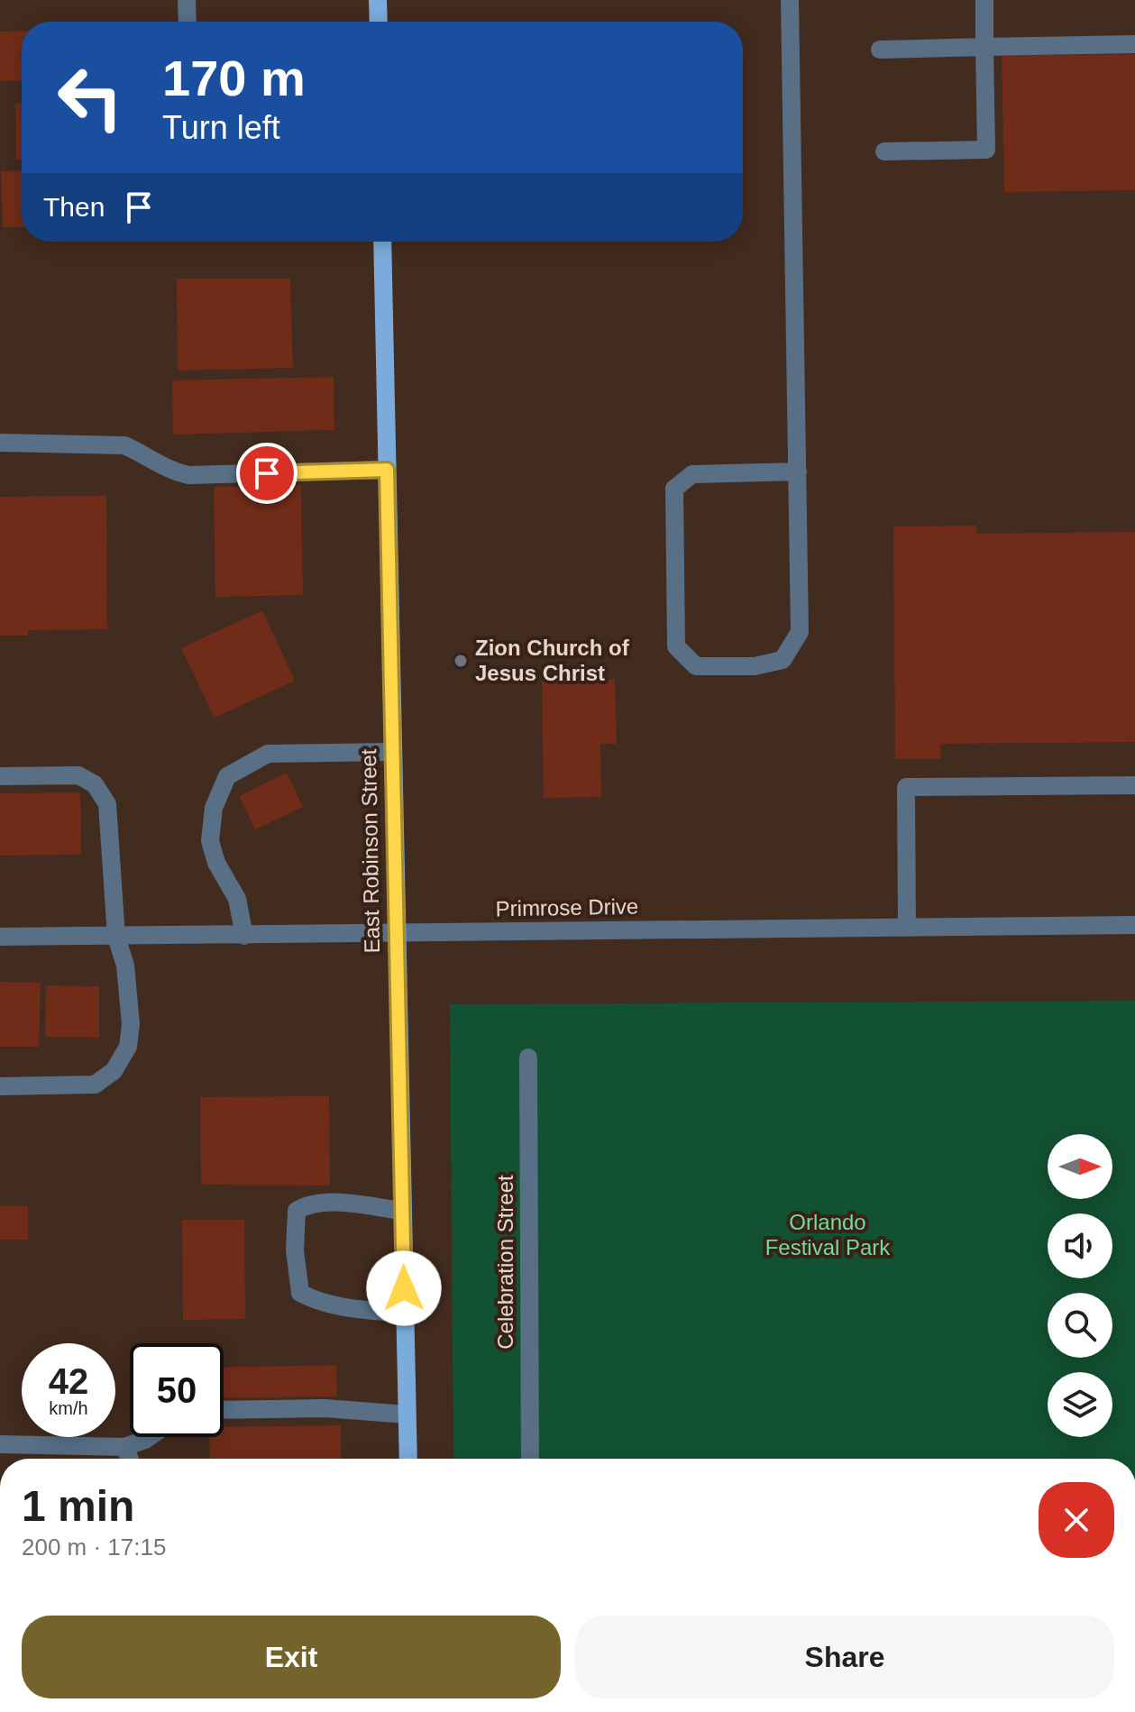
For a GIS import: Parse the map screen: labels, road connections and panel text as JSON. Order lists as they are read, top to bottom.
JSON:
{
  "streets": {
    "main road": ["East Robinson Street"],
    "street": ["Primrose Drive", "Celebration Street"]
  },
  "crossings": [
    ["East Robinson Street", "Primrose Drive"]
  ],
  "parks": ["Orlando Festival Park"],
  "places": ["Zion Church of Jesus Christ"],
  "north": "right",
  "page": {
    "turn": ["170 m", "Turn left"],
    "then": "Then",
    "speed": "42 km/h",
    "limit": "50",
    "heading": ["1 min", "200 m · 17:15"],
    "buttons": ["Exit", "Share"]
  }
}
